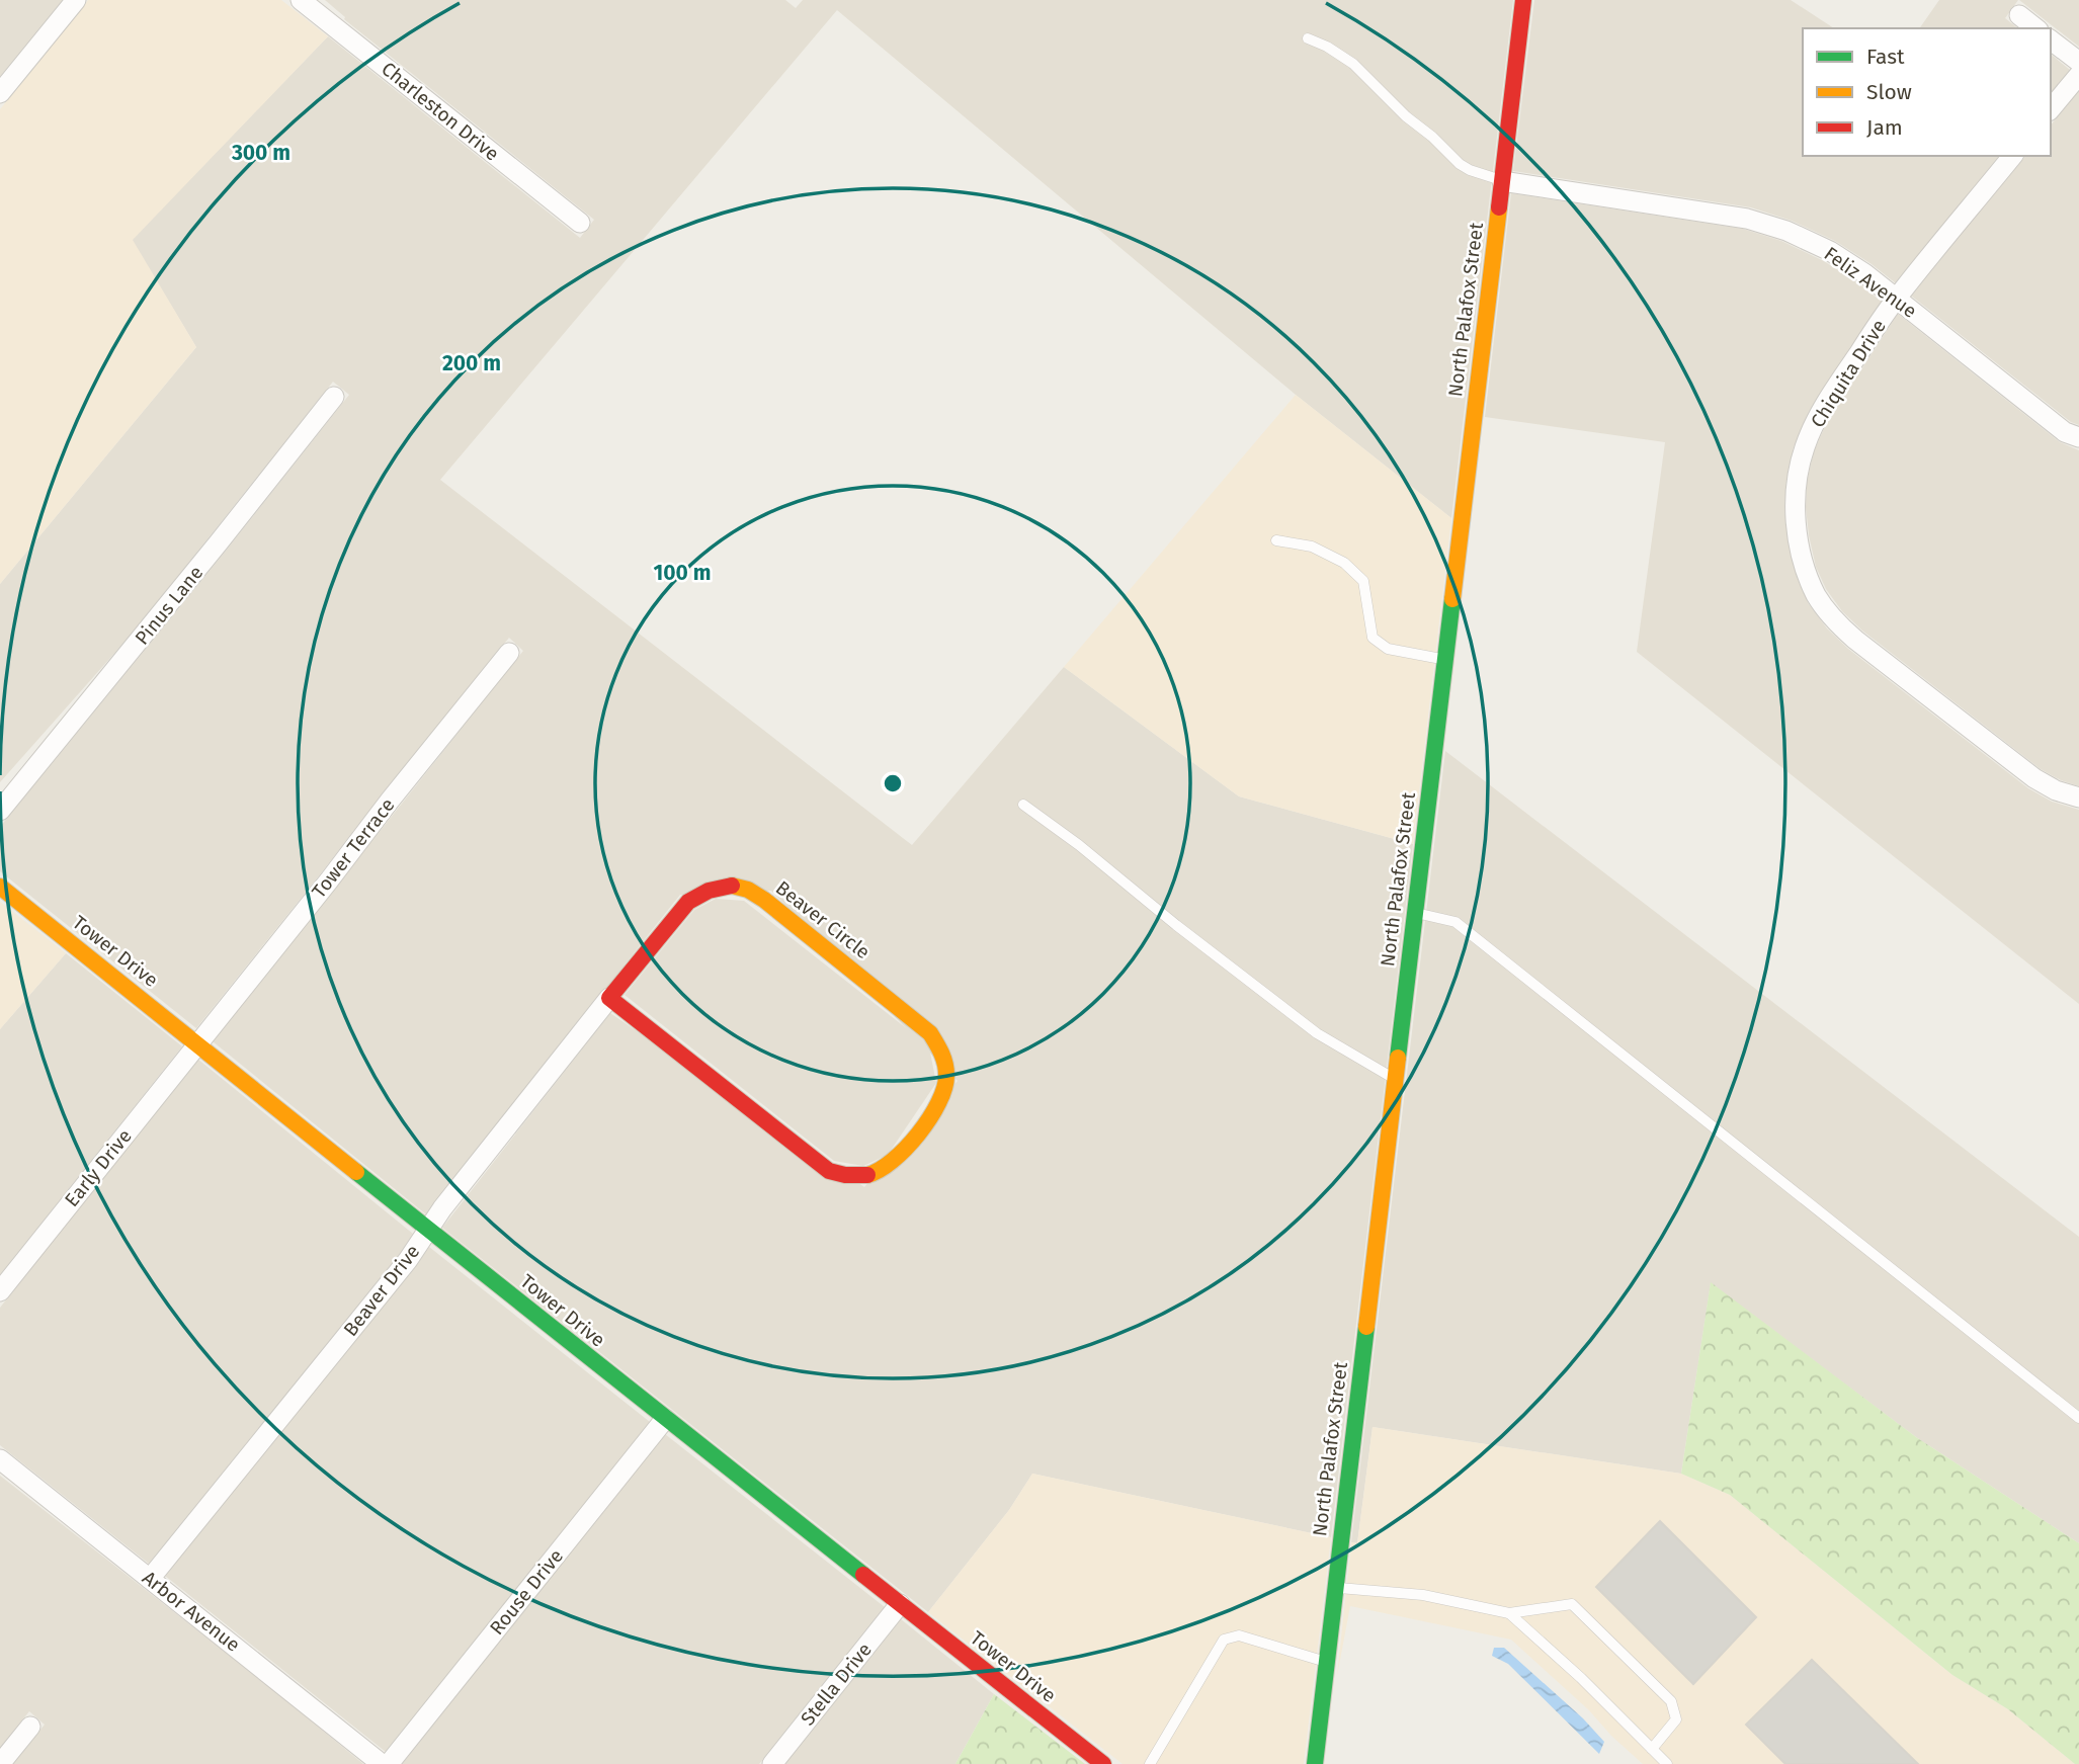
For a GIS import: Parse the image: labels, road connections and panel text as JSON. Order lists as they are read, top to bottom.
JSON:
{
  "streets": {
    "street": [
      "Charleston Drive",
      "Feliz Avenue",
      "North Palafox Street",
      "Chiquita Drive",
      "Pinus Lane",
      "Tower Terrace",
      "Beaver Circle",
      "Tower Drive",
      "Early Drive",
      "Beaver Drive",
      "Rouse Drive",
      "Arbor Avenue",
      "Stella Drive"
    ]
  },
  "crossings": [
    ["Feliz Avenue", "North Palafox Street"],
    ["Feliz Avenue", "Chiquita Drive"],
    ["Tower Terrace", "Tower Drive"],
    ["Tower Terrace", "Early Drive"],
    ["Beaver Circle", "Beaver Drive"],
    ["Tower Drive", "Early Drive"],
    ["Tower Drive", "Beaver Drive"],
    ["Tower Drive", "Rouse Drive"],
    ["Tower Drive", "Stella Drive"],
    ["Beaver Drive", "Arbor Avenue"]
  ],
  "legend": ["Fast", "Slow", "Jam"],
  "rings": ["300 m", "200 m", "100 m"]
}
